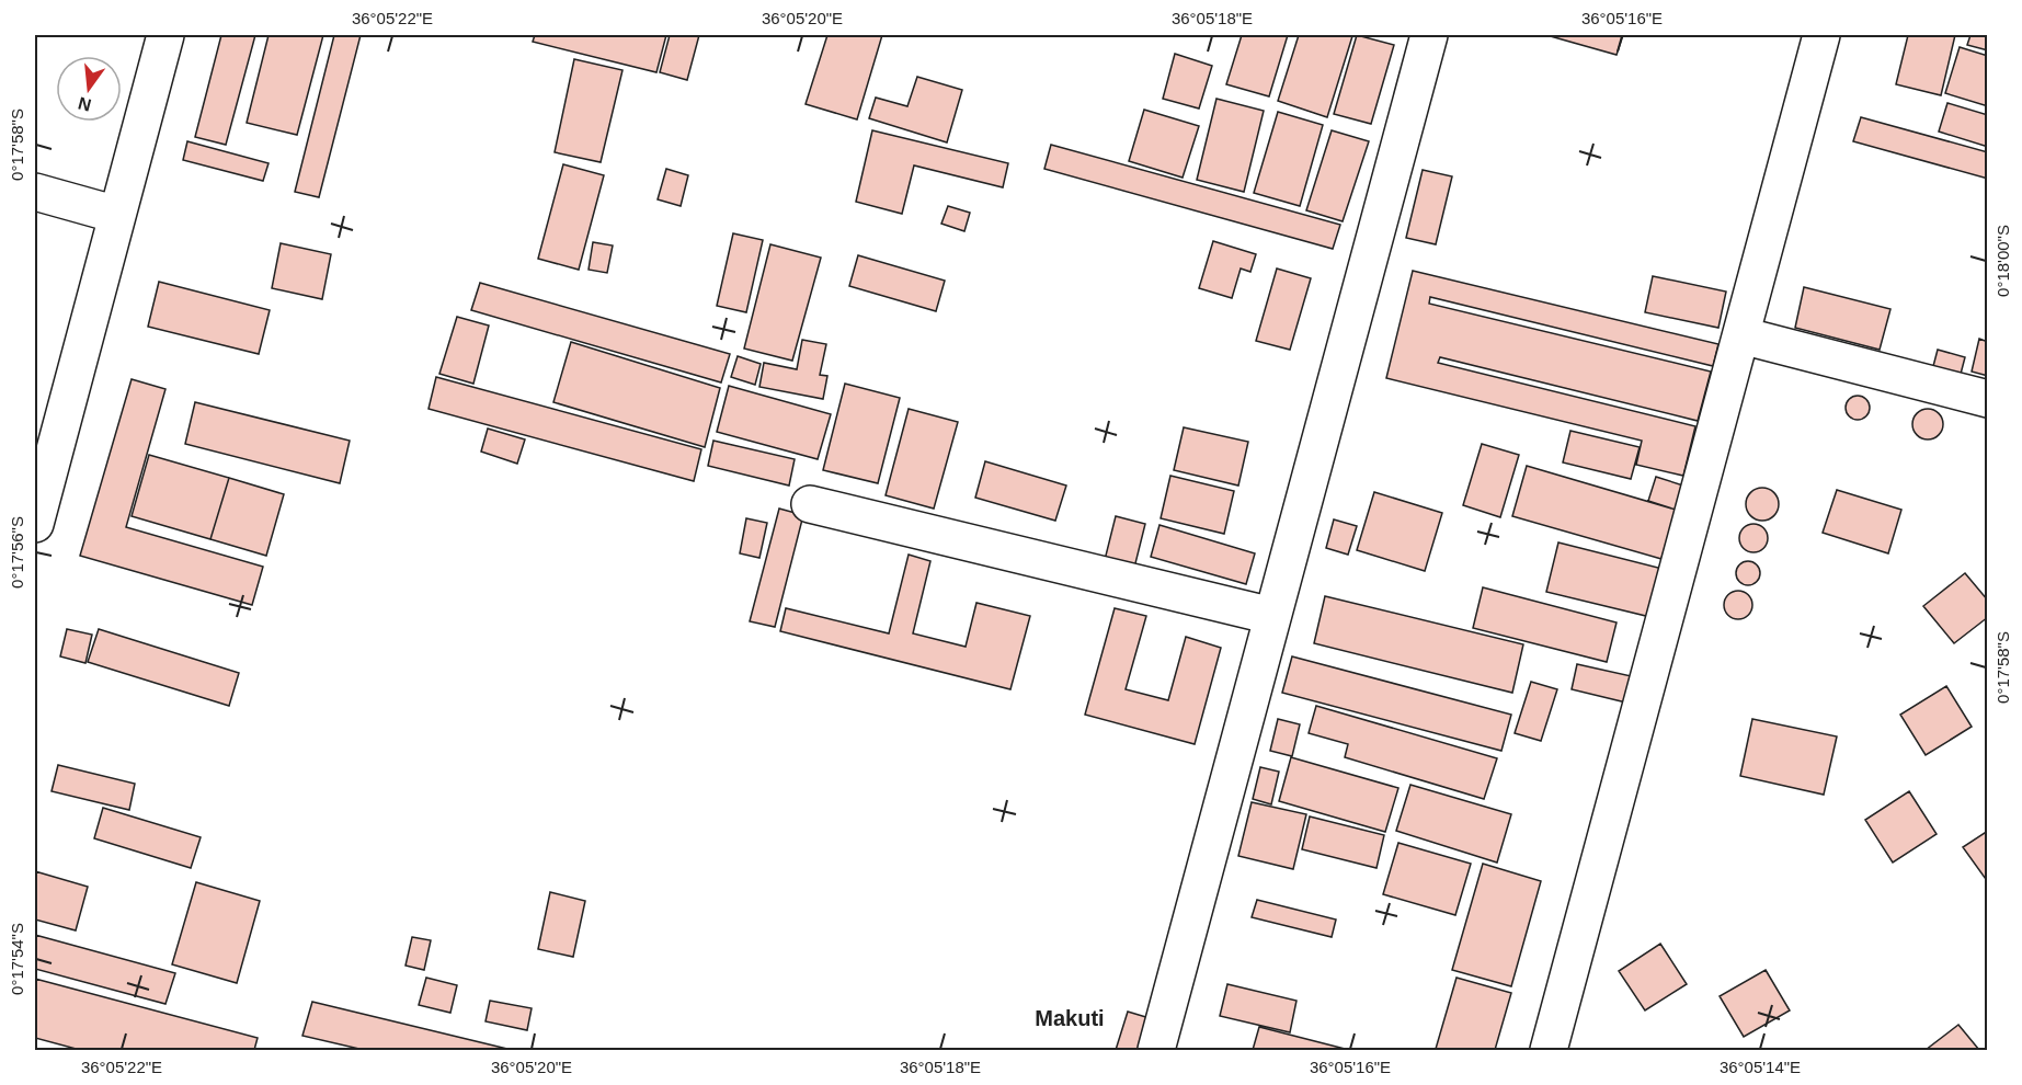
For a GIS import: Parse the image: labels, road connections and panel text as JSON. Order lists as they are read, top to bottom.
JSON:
{
  "districts": ["Makuti"],
  "north": "bottom",
  "coordinates": [
    "36°05'22\"E",
    "36°05'20\"E",
    "36°05'18\"E",
    "36°05'16\"E",
    "0°17'58\"S",
    "0°18'00\"S",
    "0°17'56\"S",
    "0°17'54\"S",
    "36°05'14\"E"
  ]
}
